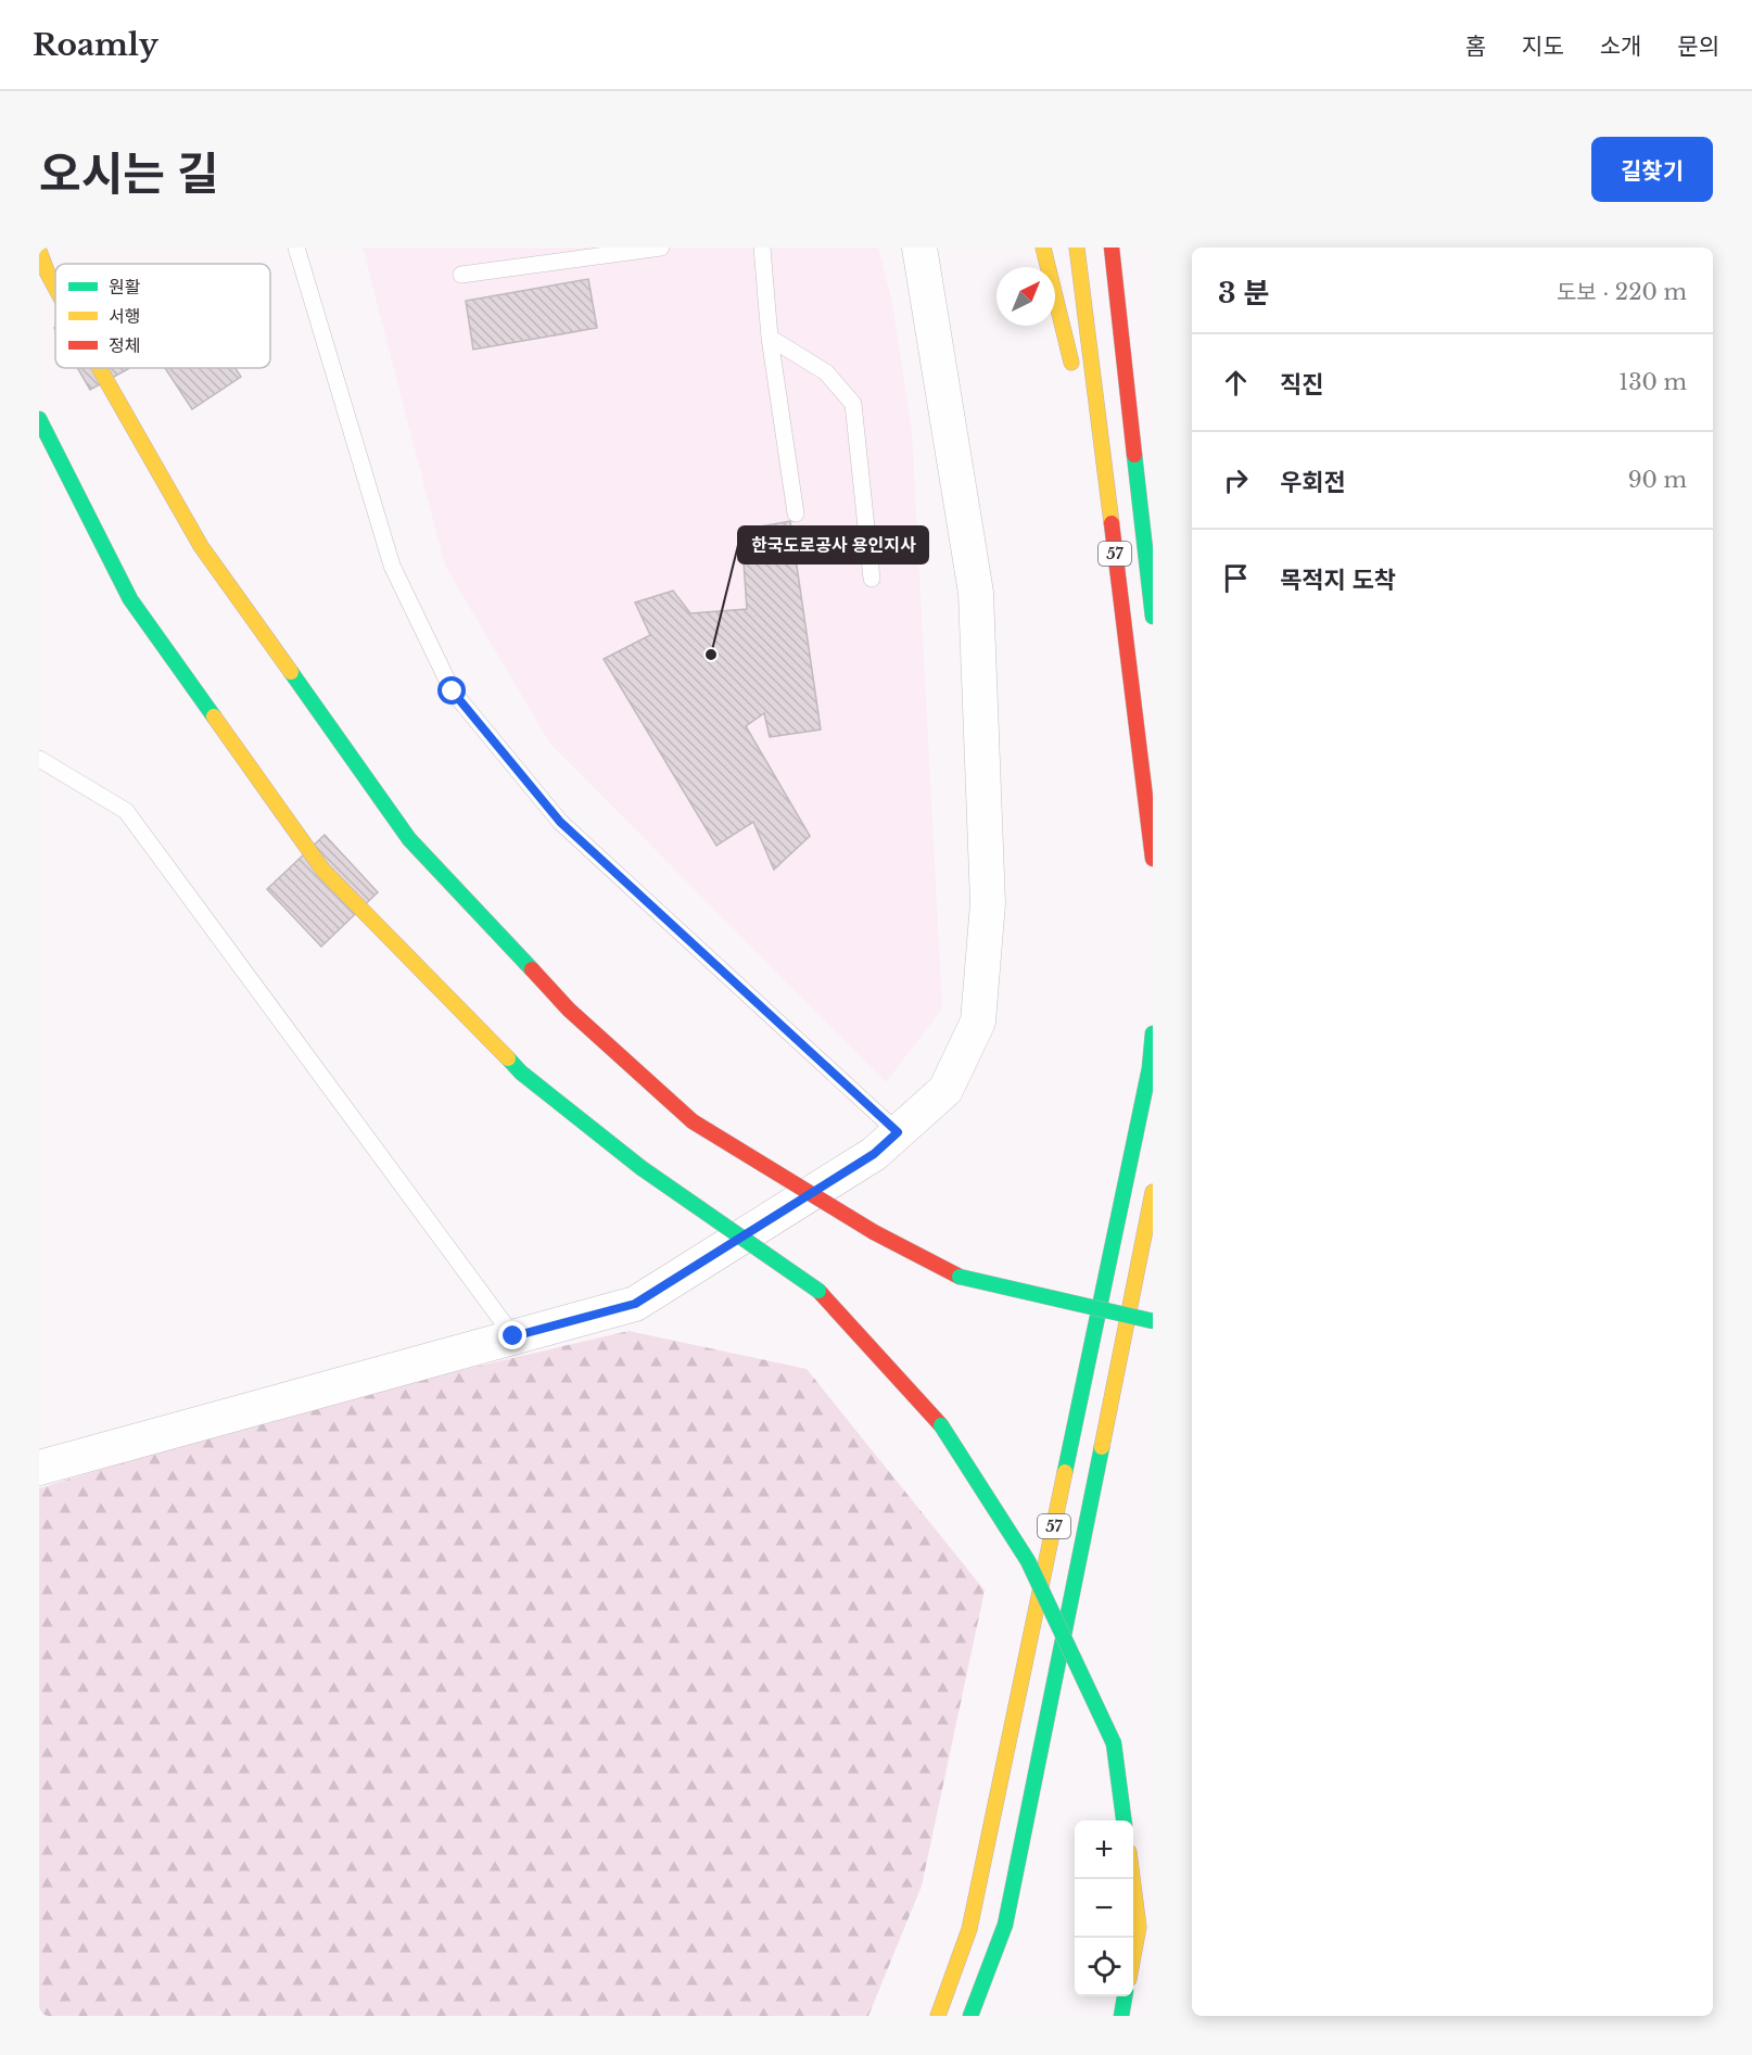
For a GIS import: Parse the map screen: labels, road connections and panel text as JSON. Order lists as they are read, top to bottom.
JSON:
{
  "streets": {
    "highway": ["57"]
  },
  "places": ["한국도로공사 용인지사"],
  "legend": ["원활", "서행", "정체"],
  "north": "top right",
  "page": {
    "header": "Roamly",
    "nav": [
      "홈",
      "지도",
      "소개",
      "문의"
    ],
    "title": "오시는 길",
    "buttons": "길찾기",
    "heading": ["3 분", "도보 · 220 m"],
    "list": [
      ["직진", "130 m"],
      ["우회전", "90 m"],
      "목적지 도착"
    ],
    "map_buttons": ["+", "−"]
  }
}
